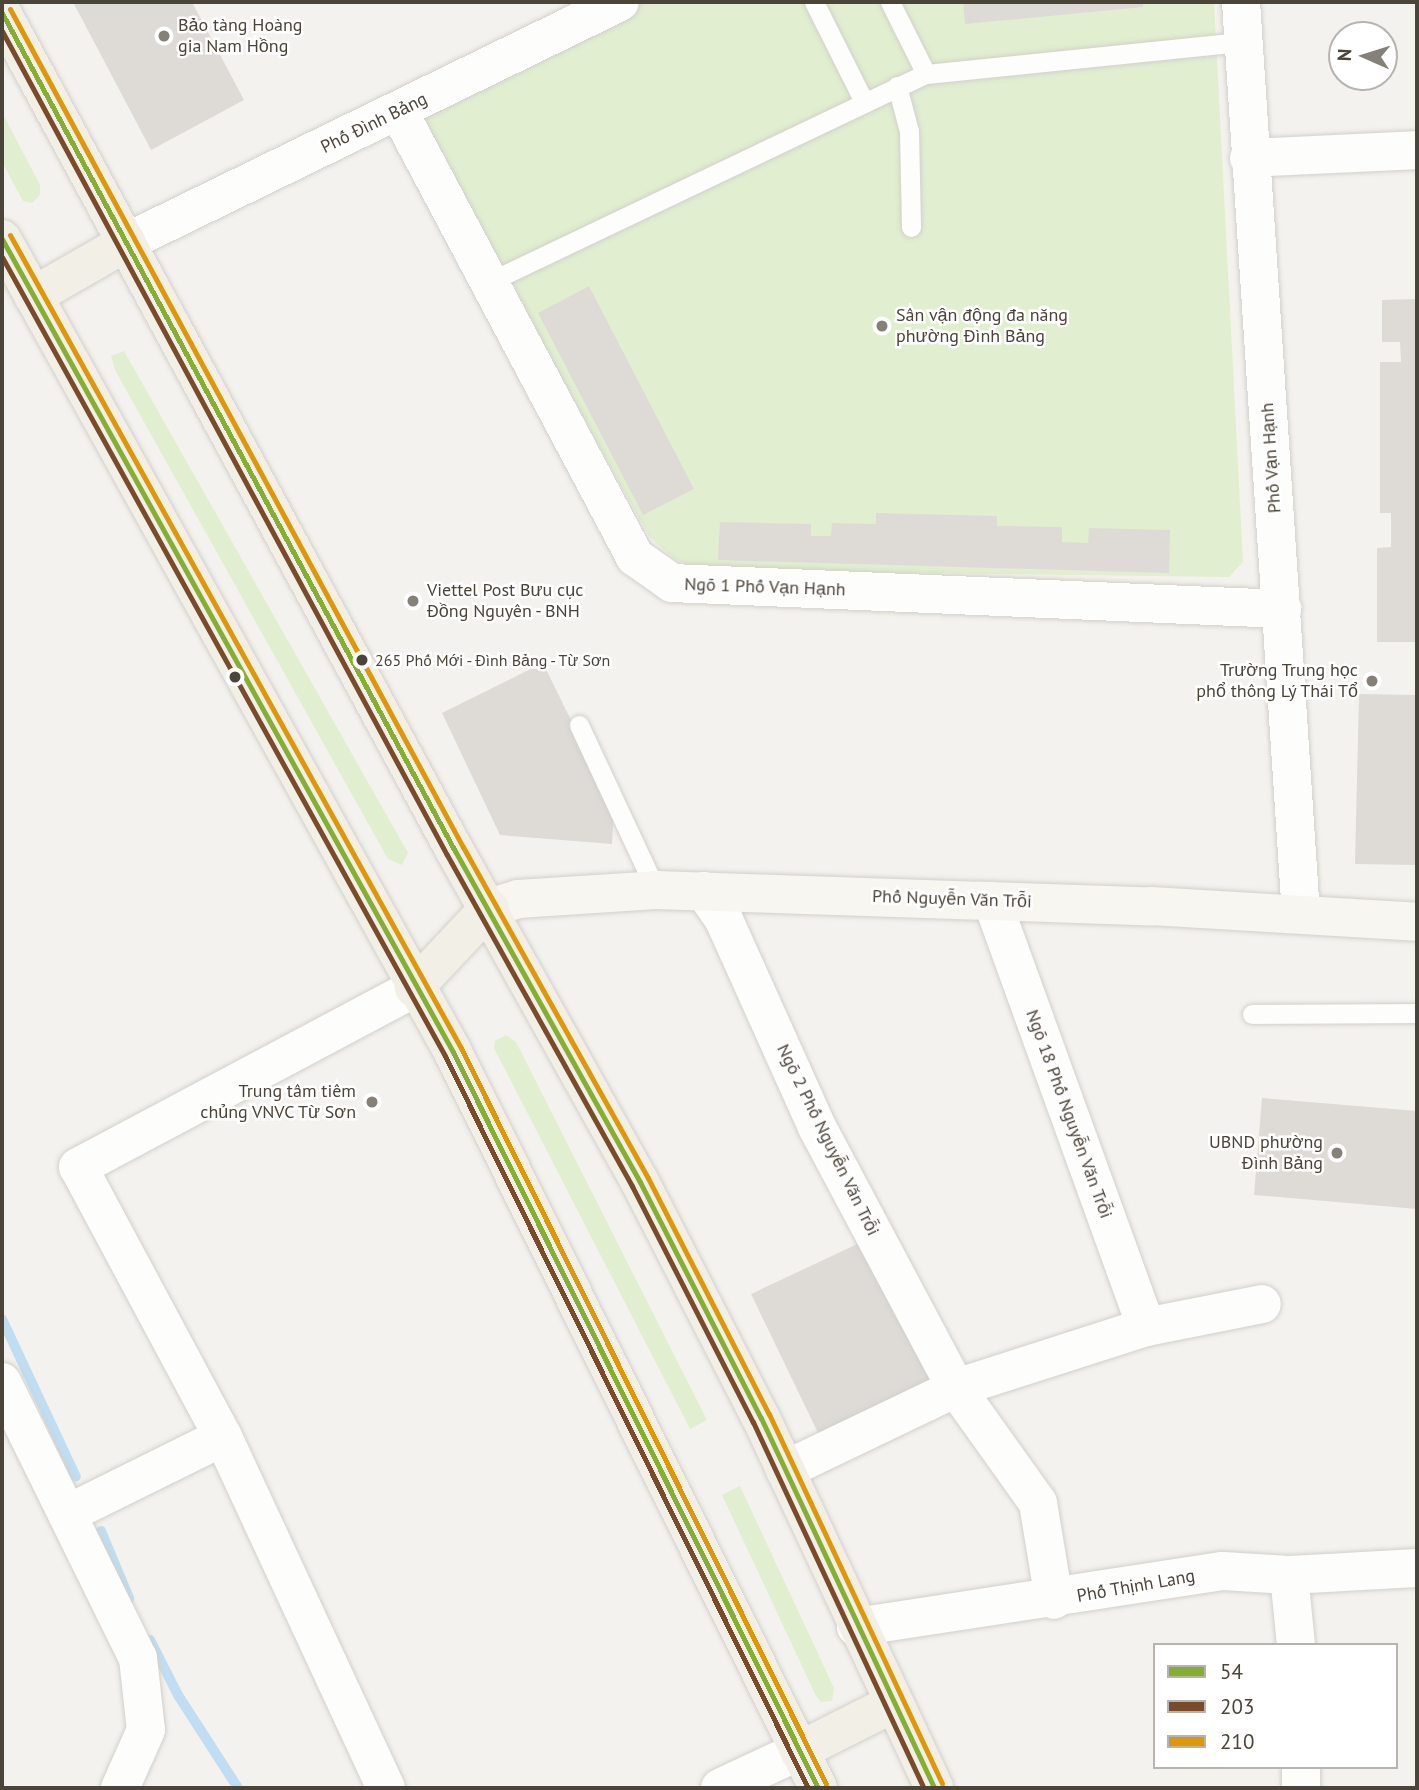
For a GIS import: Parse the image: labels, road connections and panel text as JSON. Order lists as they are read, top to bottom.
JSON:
{
  "streets": {
    "main road": ["Phố Nguyễn Văn Trỗi"],
    "street": [
      "Phố Đình Bảng",
      "Phố Vạn Hạnh",
      "Ngõ 1 Phố Vạn Hạnh",
      "Ngõ 18 Phố Nguyễn Văn Trỗi",
      "Ngõ 2 Phố Nguyễn Văn Trỗi",
      "Phố Thịnh Lang"
    ]
  },
  "crossings": [
    ["Phố Đình Bảng", "Ngõ 1 Phố Vạn Hạnh"],
    ["Phố Vạn Hạnh", "Ngõ 1 Phố Vạn Hạnh"],
    ["Phố Vạn Hạnh", "Phố Nguyễn Văn Trỗi"],
    ["Phố Nguyễn Văn Trỗi", "Ngõ 18 Phố Nguyễn Văn Trỗi"],
    ["Phố Nguyễn Văn Trỗi", "Ngõ 2 Phố Nguyễn Văn Trỗi"],
    ["Ngõ 2 Phố Nguyễn Văn Trỗi", "Phố Thịnh Lang"]
  ],
  "places": [
    "Bảo tàng Hoàng gia Nam Hồng",
    "Sân vận động đa năng phường Đình Bảng",
    "Viettel Post Bưu cục Đồng Nguyên - BNH",
    "265 Phố Mới - Đình Bảng - Từ Sơn",
    "Trường Trung học phổ thông Lý Thái Tổ",
    "Trung tâm tiêm chủng VNVC Từ Sơn",
    "UBND phường Đình Bảng"
  ],
  "lines": ["transit line 210", "transit line 54", "transit line 203"],
  "legend": ["54", "203", "210"],
  "north": "left"
}
